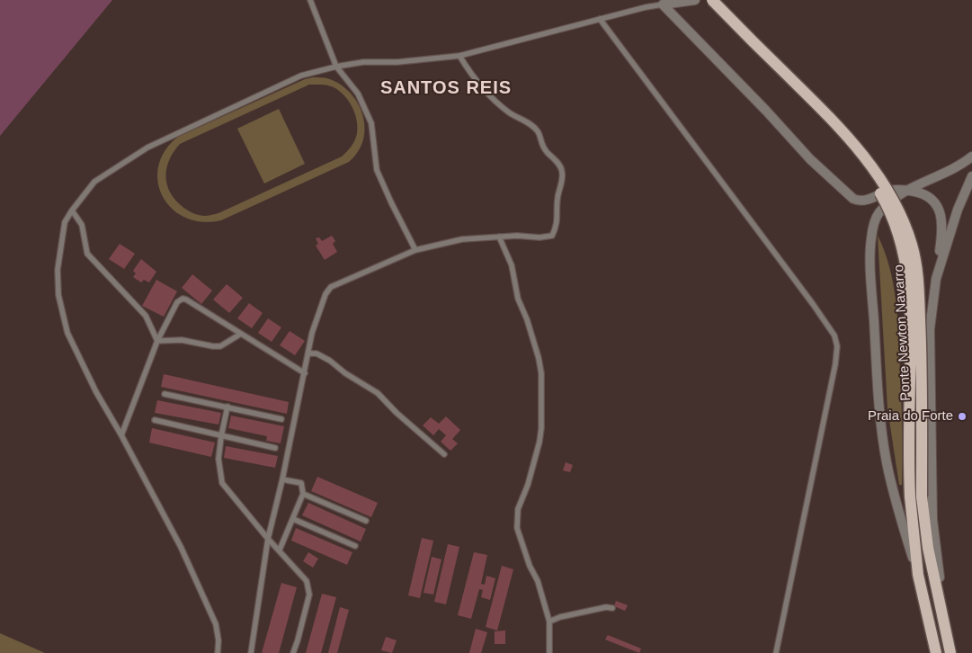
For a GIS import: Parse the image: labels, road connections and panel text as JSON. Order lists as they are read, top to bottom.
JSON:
{
  "streets": {
    "main road": ["Ponte Newton Navarro"]
  },
  "districts": ["SANTOS REIS"],
  "places": ["Praia do Forte"]
}
